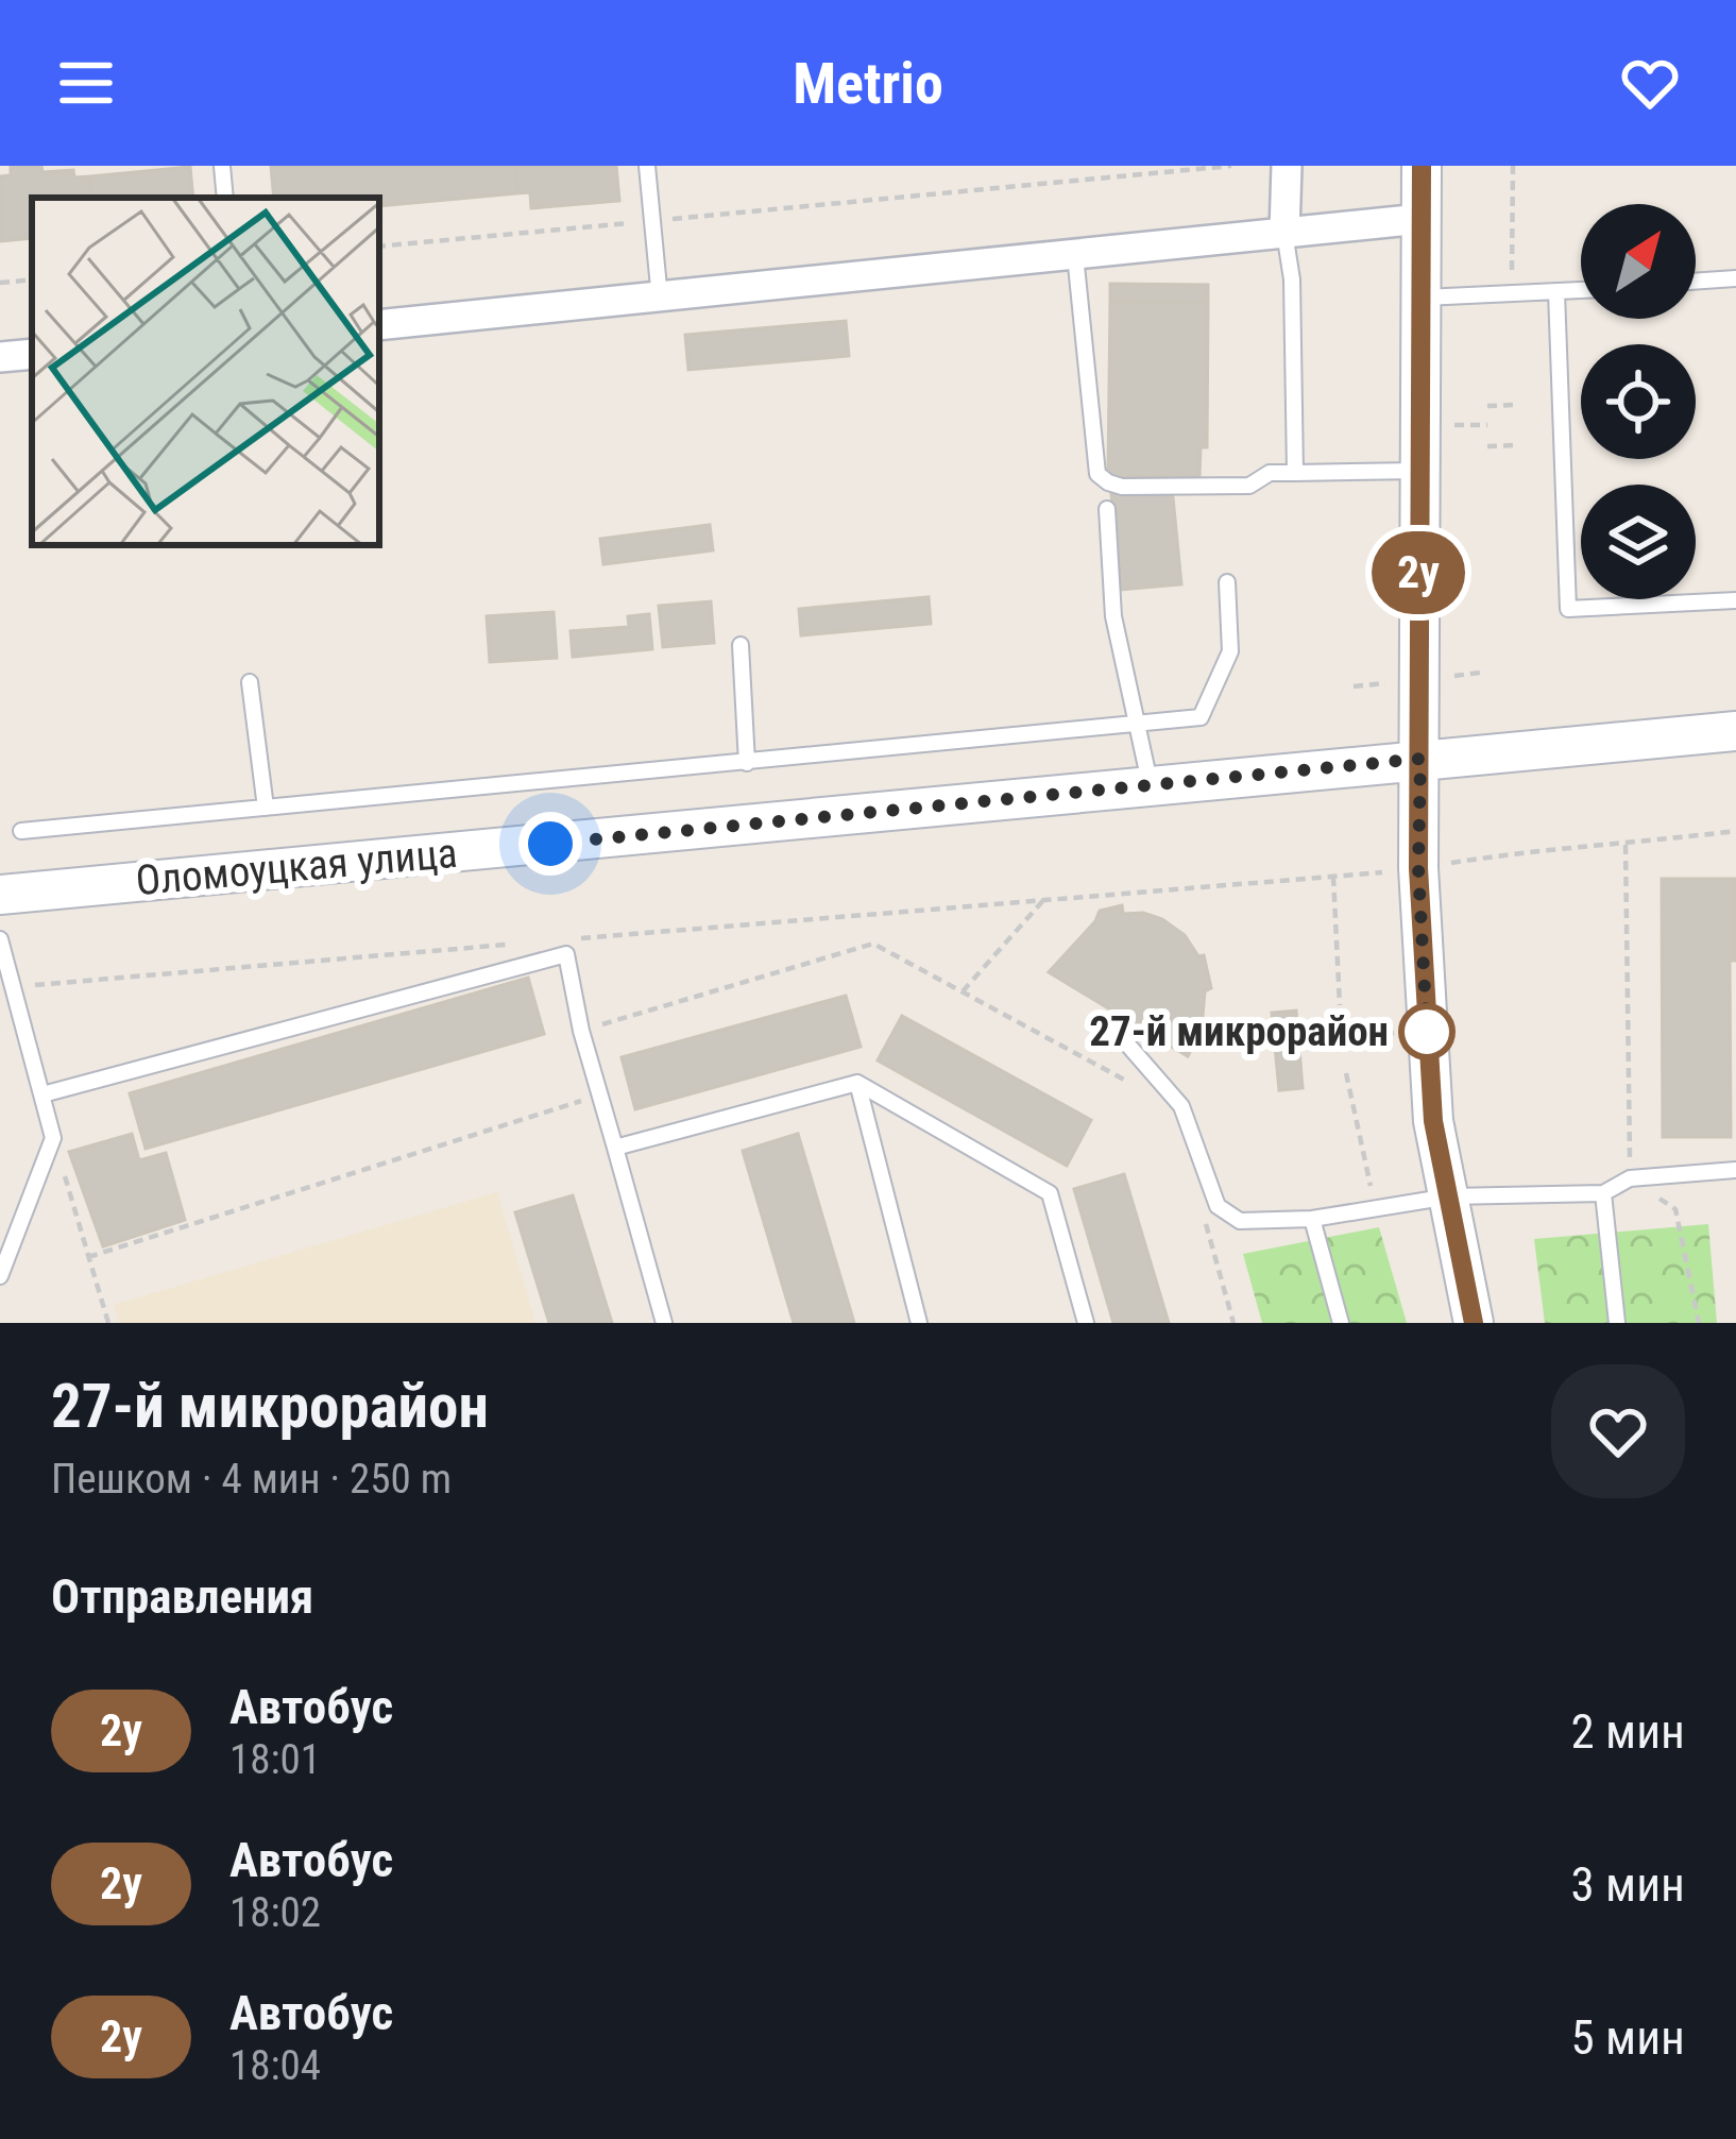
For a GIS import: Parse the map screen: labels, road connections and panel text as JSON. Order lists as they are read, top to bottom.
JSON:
{
  "streets": {
    "street": ["Оломоуцкая улица"]
  },
  "places": ["27-й микрорайон"],
  "lines": ["bus line 2у"],
  "north": "top right",
  "page": {
    "header": "Metrio",
    "on_map": "2у",
    "heading": [
      ["27-й микрорайон", "Пешком · 4 мин · 250 m"],
      "Отправления"
    ],
    "list": [
      {
        "mark": "2у",
        "name": "Автобус",
        "note": "18:01",
        "value": "2 мин"
      },
      {
        "mark": "2у",
        "name": "Автобус",
        "note": "18:02",
        "value": "3 мин"
      },
      {
        "mark": "2у",
        "name": "Автобус",
        "note": "18:04",
        "value": "5 мин"
      }
    ]
  }
}
